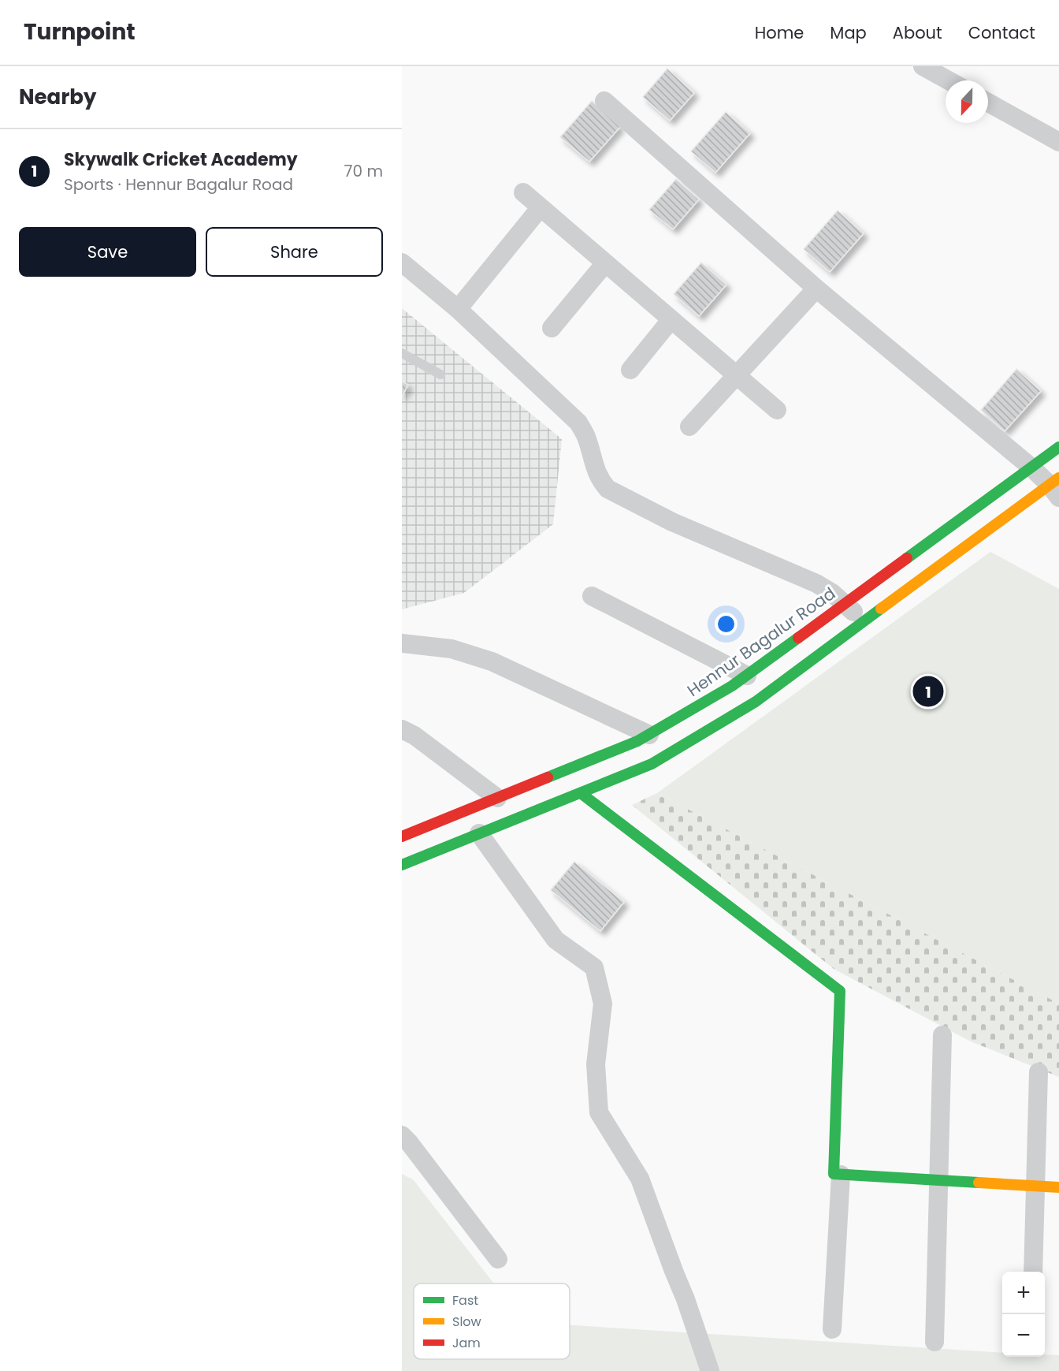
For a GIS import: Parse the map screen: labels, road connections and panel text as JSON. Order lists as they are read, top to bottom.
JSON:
{
  "streets": {
    "main road": ["Hennur Bagalur Road"]
  },
  "legend": ["Fast", "Slow", "Jam"],
  "north": "bottom",
  "page": {
    "header": "Turnpoint",
    "nav": [
      "Home",
      "Map",
      "About",
      "Contact"
    ],
    "heading": "Nearby",
    "list": [
      {
        "mark": "1",
        "name": "Skywalk Cricket Academy",
        "note": "Sports · Hennur Bagalur Road",
        "value": "70 m"
      }
    ],
    "buttons": ["Save", "Share"],
    "pins": "1",
    "map_buttons": ["+", "−"]
  }
}
